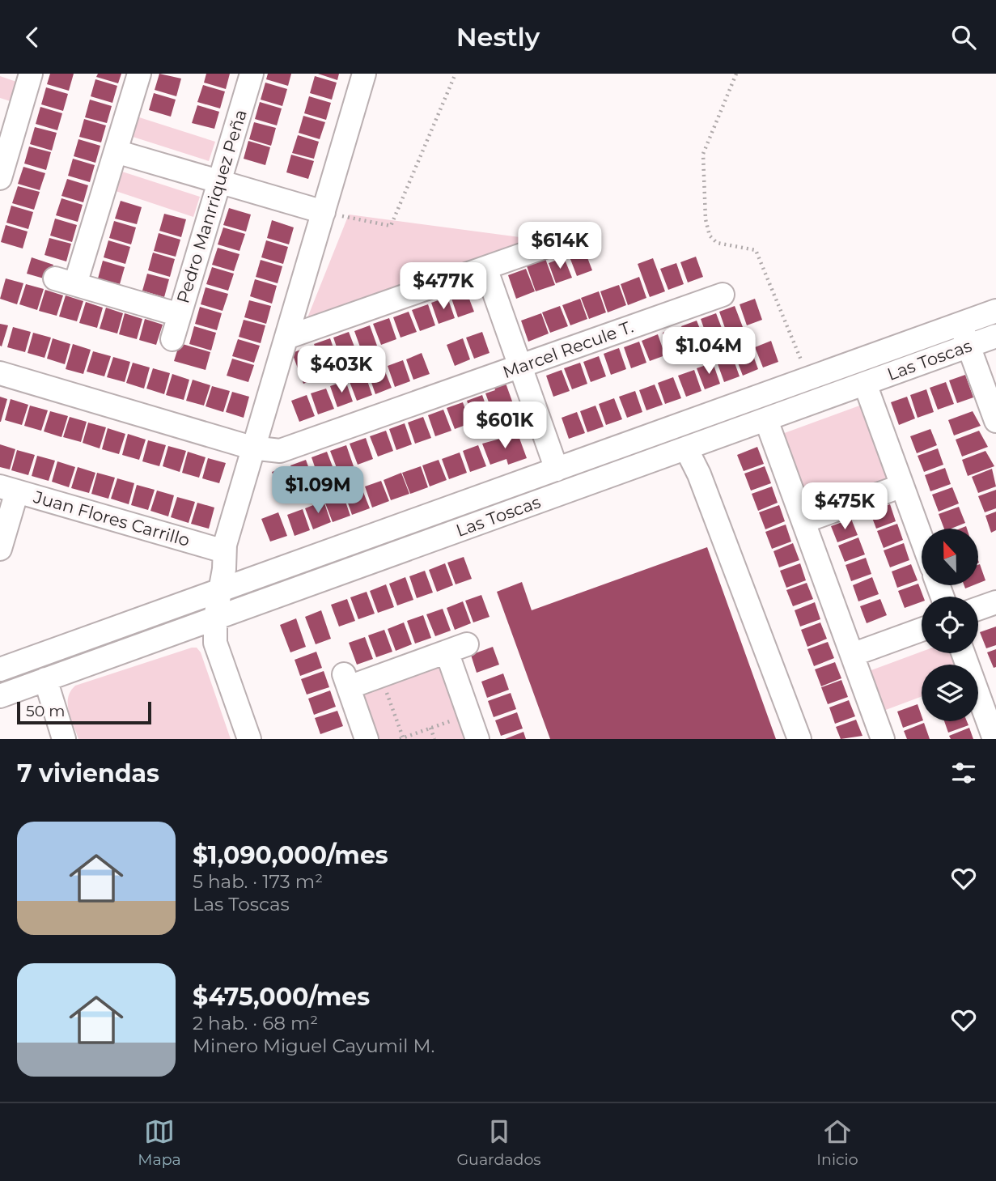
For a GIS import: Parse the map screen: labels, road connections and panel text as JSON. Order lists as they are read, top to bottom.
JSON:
{
  "streets": {
    "street": [
      "Pedro Manrriquez Peña",
      "Marcel Recule T.",
      "Las Toscas",
      "Juan Flores Carrillo"
    ]
  },
  "scale_bar": "50 m",
  "north": "top",
  "page": {
    "header": "Nestly",
    "price": [
      "$614K",
      "$477K",
      "$1.04M",
      "$403K",
      "$601K",
      "$1.09M",
      "$475K"
    ],
    "scale": "50 m",
    "heading": "7 viviendas",
    "list": [
      {
        "name": "$1,090,000/mes",
        "note": "5 hab. · 173 m² · Las Toscas"
      },
      {
        "name": "$475,000/mes",
        "note": "2 hab. · 68 m² · Minero Miguel Cayumil M."
      }
    ],
    "tabs": ["Mapa", "Guardados", "Inicio"]
  }
}
